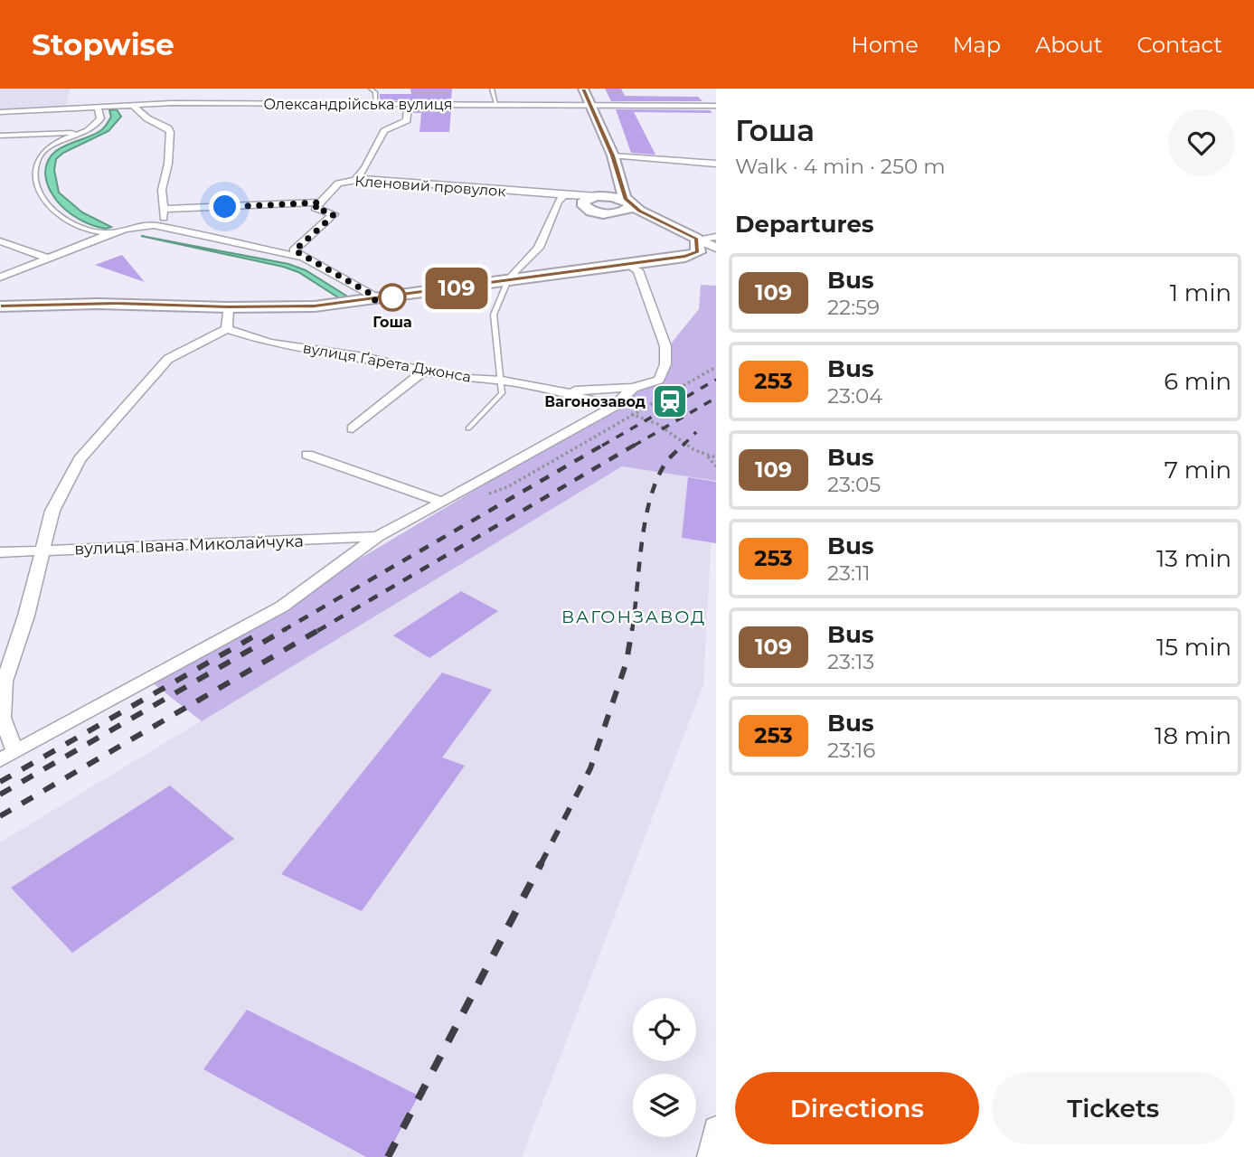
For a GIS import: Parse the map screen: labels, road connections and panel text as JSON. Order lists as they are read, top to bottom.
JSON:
{
  "streets": {
    "street": [
      "Олександрійська вулиця",
      "Кленовий провулок",
      "вулиця Ґарета Джонса",
      "вулиця Івана Миколайчука"
    ]
  },
  "districts": ["ВАГОНЗАВОД"],
  "places": {
    "other": ["Гоша"],
    "station": ["Вагонозавод"]
  },
  "lines": ["bus line 109"],
  "page": {
    "header": "Stopwise",
    "nav": [
      "Home",
      "Map",
      "About",
      "Contact"
    ],
    "on_map": "109",
    "heading": [
      ["Гоша", "Walk · 4 min · 250 m"],
      "Departures"
    ],
    "list": [
      {
        "mark": "109",
        "name": "Bus",
        "note": "22:59",
        "value": "1 min"
      },
      {
        "mark": "253",
        "name": "Bus",
        "note": "23:04",
        "value": "6 min"
      },
      {
        "mark": "109",
        "name": "Bus",
        "note": "23:05",
        "value": "7 min"
      },
      {
        "mark": "253",
        "name": "Bus",
        "note": "23:11",
        "value": "13 min"
      },
      {
        "mark": "109",
        "name": "Bus",
        "note": "23:13",
        "value": "15 min"
      },
      {
        "mark": "253",
        "name": "Bus",
        "note": "23:16",
        "value": "18 min"
      }
    ],
    "buttons": ["Directions", "Tickets"]
  }
}
